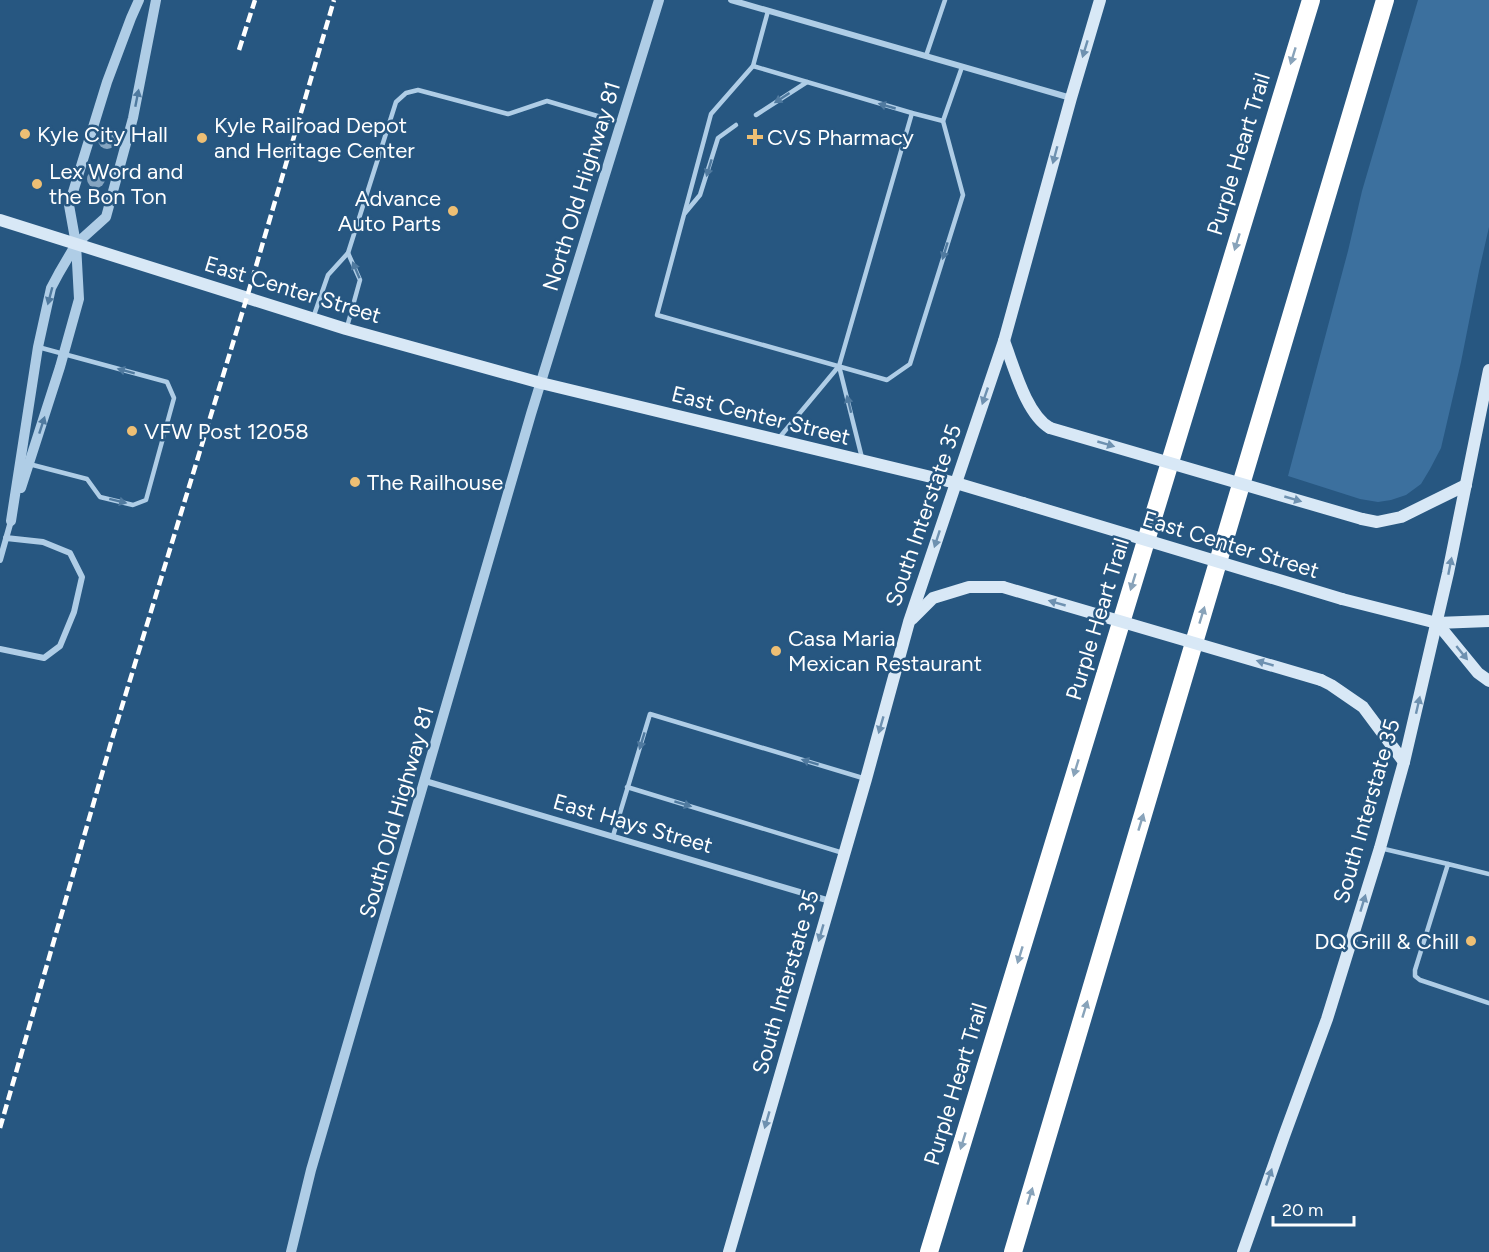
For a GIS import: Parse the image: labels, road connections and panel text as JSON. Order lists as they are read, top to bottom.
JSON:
{
  "streets": {
    "highway": ["Purple Heart Trail"],
    "main road": ["East Center Street", "South Interstate 35"],
    "street": ["North Old Highway 81", "South Old Highway 81", "East Hays Street"]
  },
  "crossings": [
    ["North Old Highway 81", "East Center Street"],
    ["North Old Highway 81", "South Old Highway 81"],
    ["East Center Street", "South Interstate 35"],
    ["East Center Street", "South Old Highway 81"],
    ["South Interstate 35", "East Hays Street"],
    ["South Old Highway 81", "East Hays Street"]
  ],
  "places": {
    "other": [
      "Kyle City Hall",
      "Kyle Railroad Depot and Heritage Center",
      "Lex Word and the Bon Ton",
      "Advance Auto Parts",
      "VFW Post 12058",
      "The Railhouse",
      "Casa Maria Mexican Restaurant",
      "DQ Grill & Chill"
    ],
    "health": ["CVS Pharmacy"]
  },
  "scale_bar": "20 m"
}
